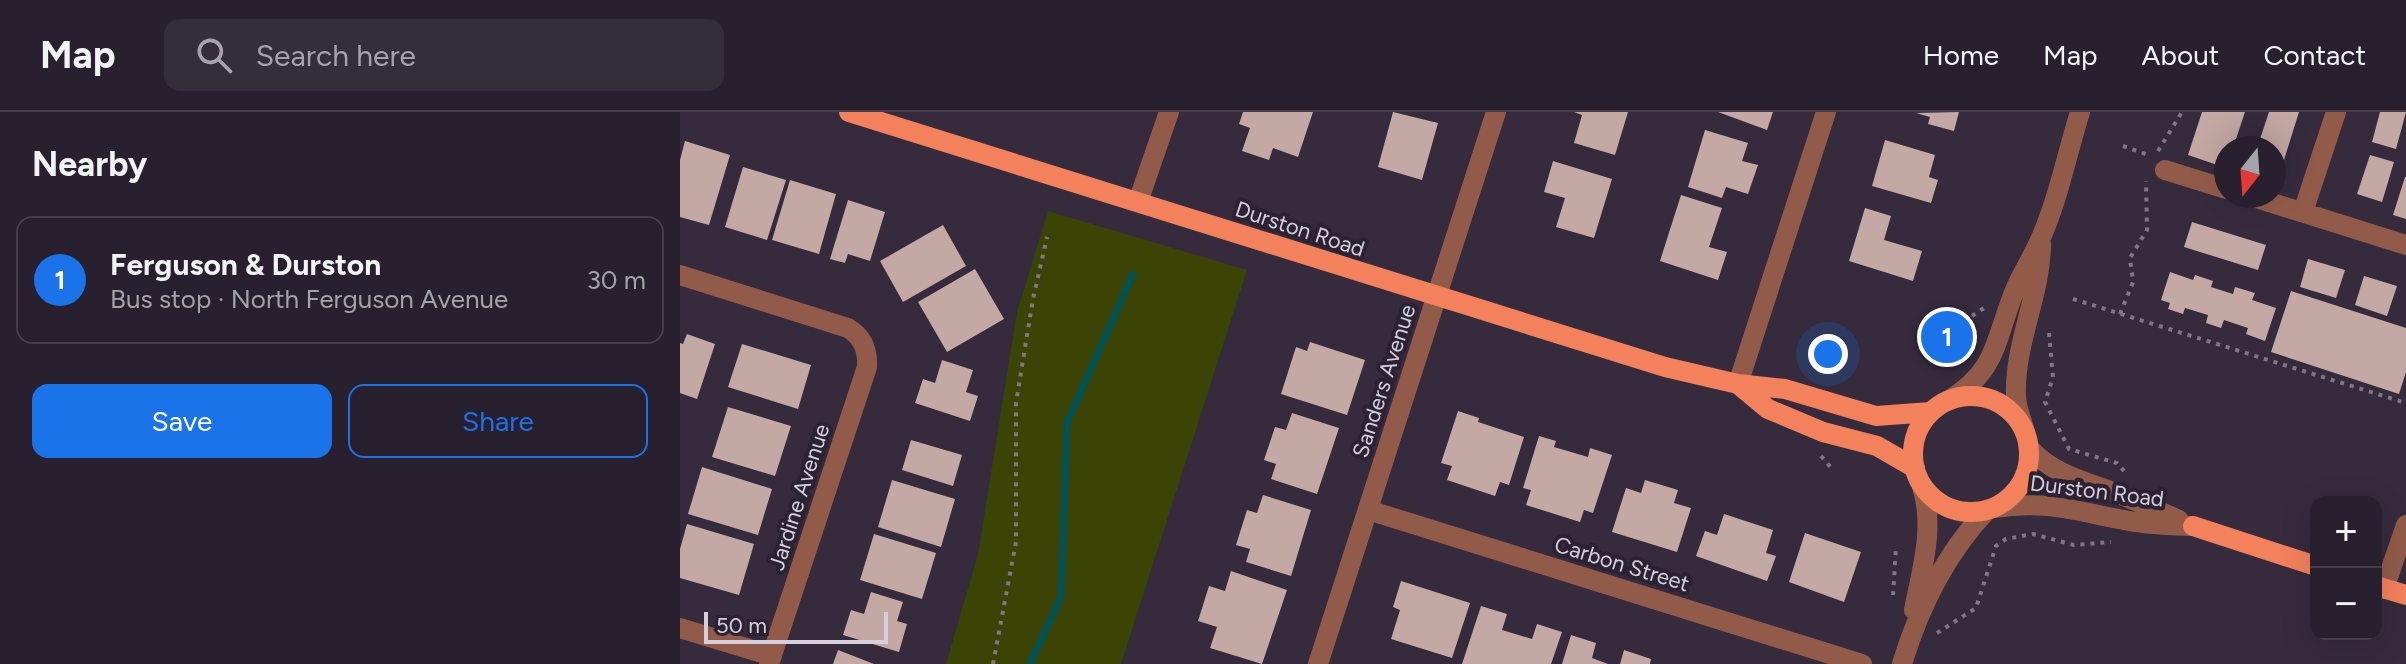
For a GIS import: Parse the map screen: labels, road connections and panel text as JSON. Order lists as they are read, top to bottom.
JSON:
{
  "streets": {
    "main road": ["Durston Road"],
    "street": ["Sanders Avenue", "Jardine Avenue", "Carbon Street"]
  },
  "crossings": [
    ["Durston Road", "Sanders Avenue"],
    ["Sanders Avenue", "Carbon Street"]
  ],
  "scale_bar": "50 m",
  "north": "bottom",
  "page": {
    "header": "Map",
    "search": "Search here",
    "nav": [
      "Home",
      "Map",
      "About",
      "Contact"
    ],
    "heading": "Nearby",
    "list": [
      {
        "mark": "1",
        "name": "Ferguson & Durston",
        "note": "Bus stop · North Ferguson Avenue",
        "value": "30 m"
      }
    ],
    "pins": "1",
    "buttons": ["Save", "Share"],
    "map_buttons": ["+", "−"],
    "scale": "50 m"
  }
}
